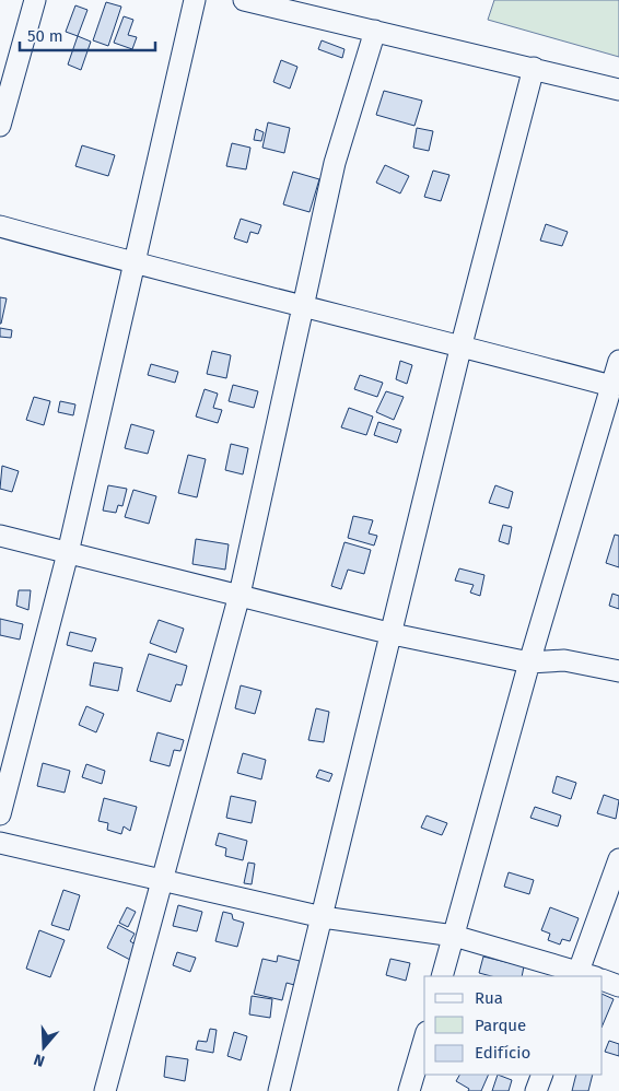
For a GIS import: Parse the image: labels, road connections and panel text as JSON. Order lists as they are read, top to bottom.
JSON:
{
  "legend": ["Rua", "Parque", "Edifício"],
  "scale_bar": "50 m",
  "north": "bottom"
}
